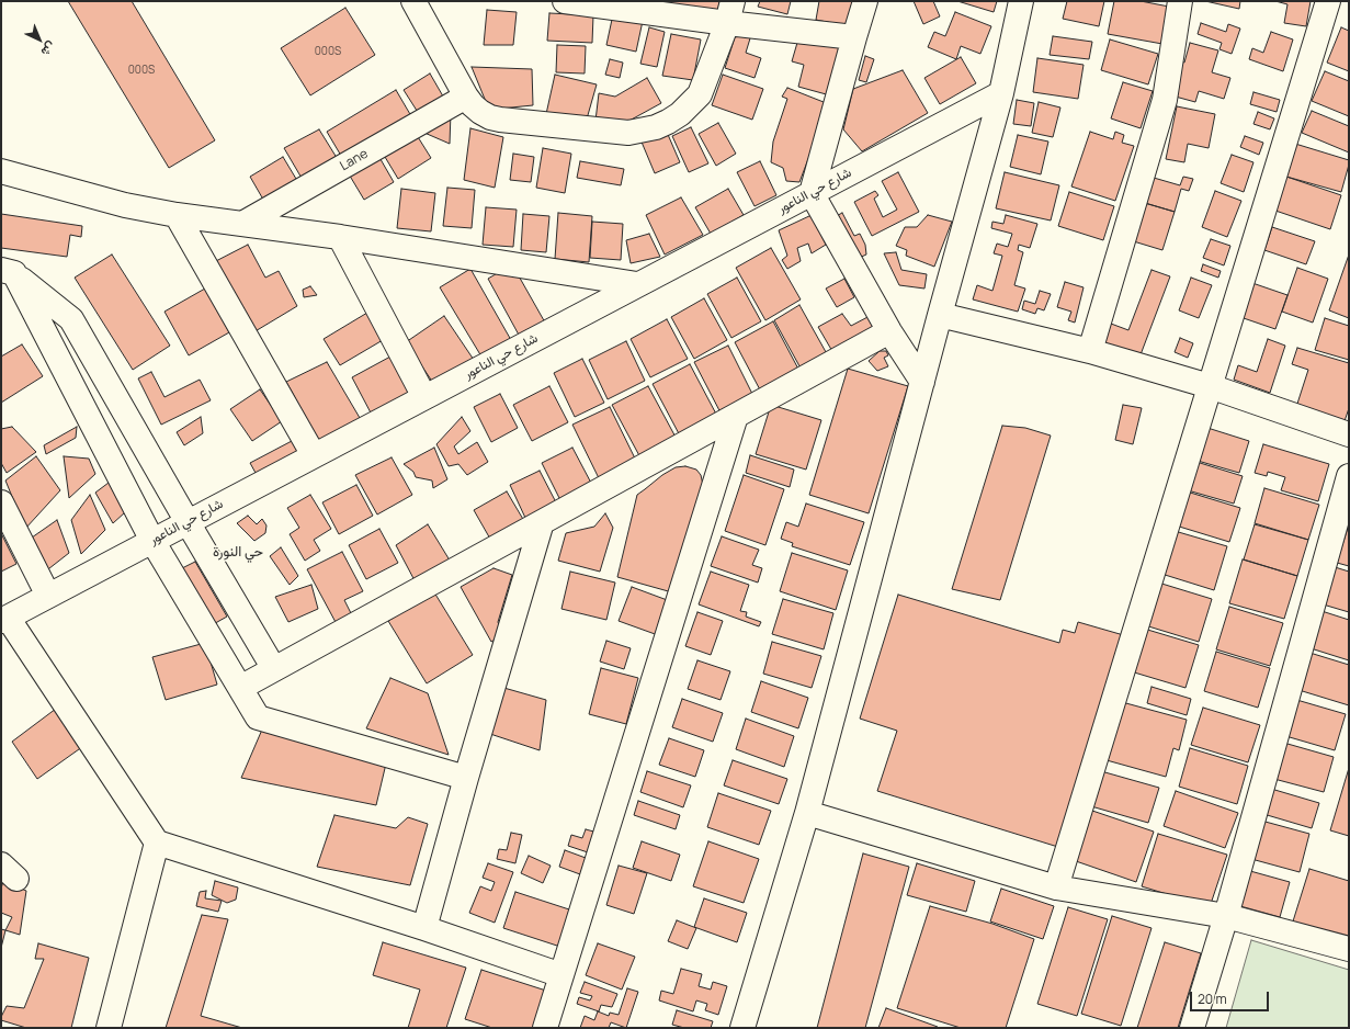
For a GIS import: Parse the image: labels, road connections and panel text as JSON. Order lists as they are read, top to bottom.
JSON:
{
  "streets": {
    "street": ["Lane", "شارع حي الناعور"]
  },
  "districts": ["حي النورة"],
  "house_numbers": ["000S", "000S"],
  "scale_bar": "20 m",
  "north": "bottom right"
}
